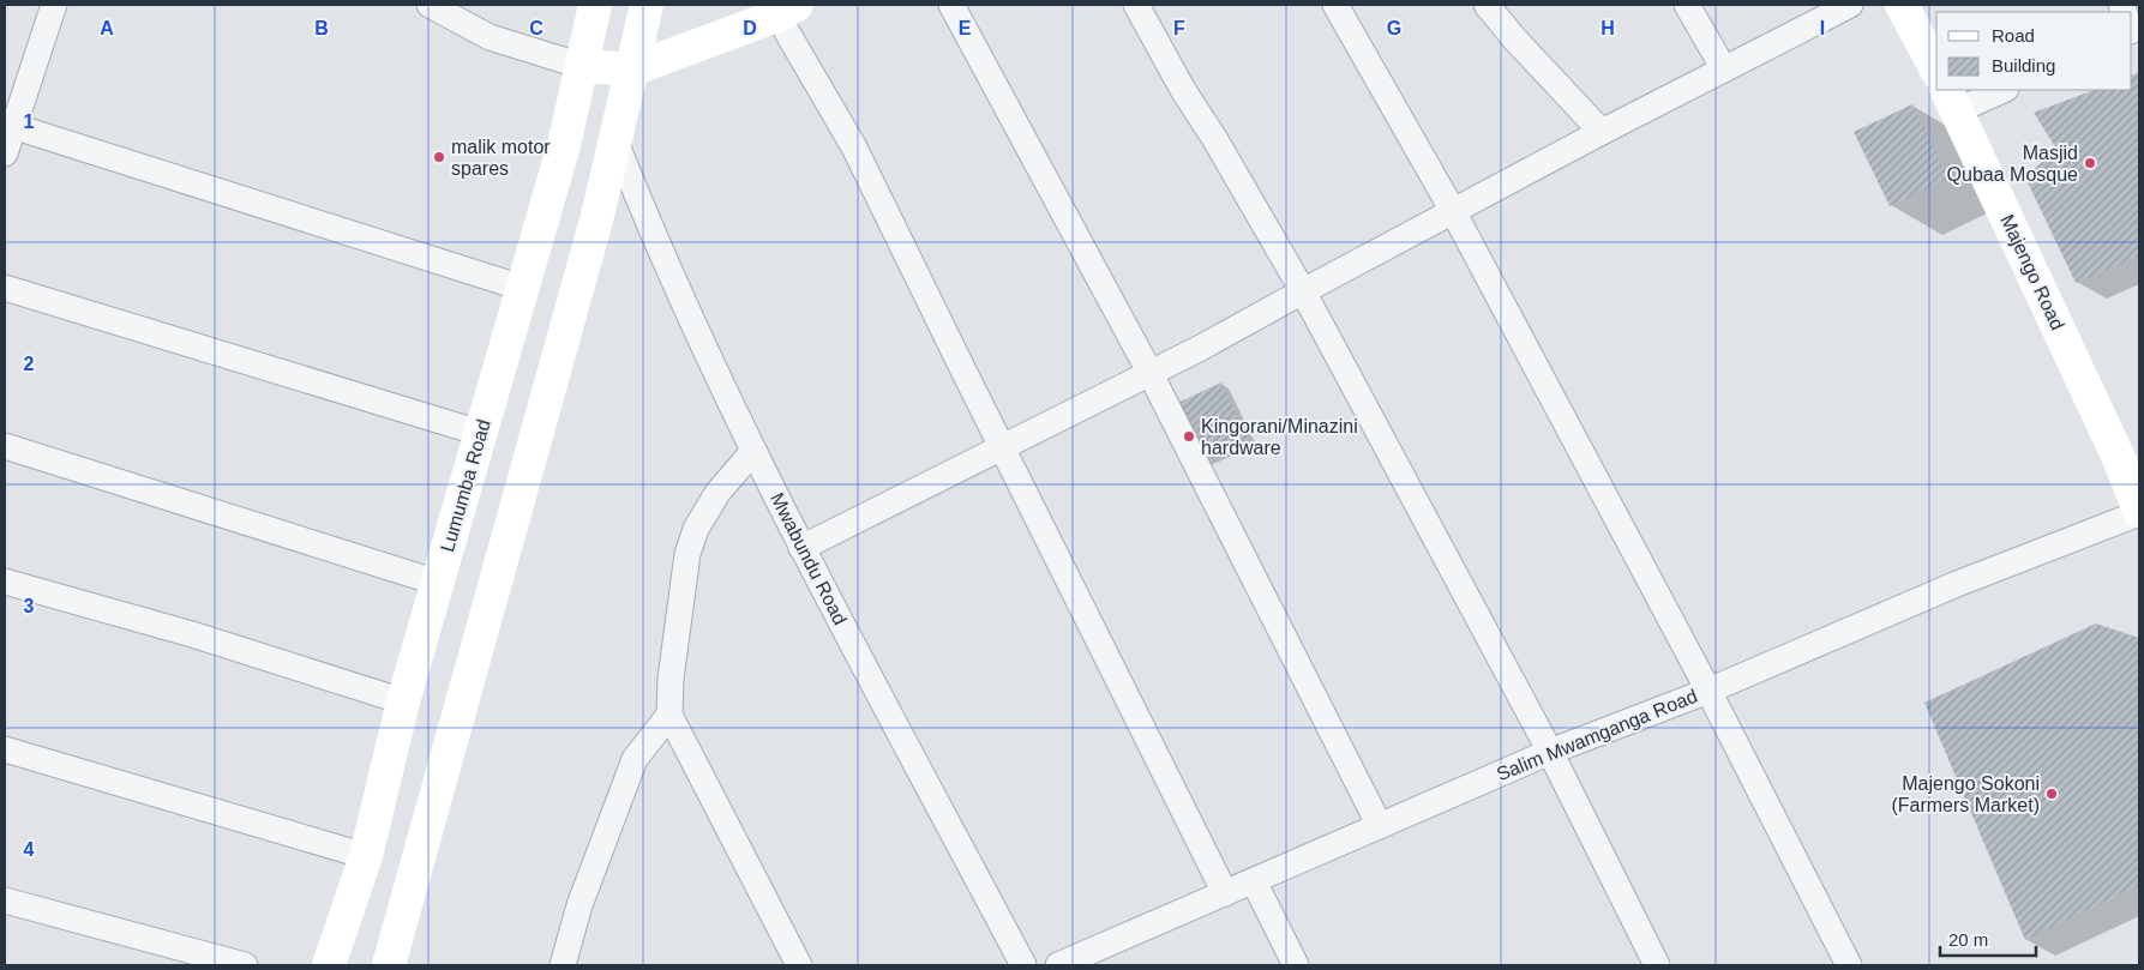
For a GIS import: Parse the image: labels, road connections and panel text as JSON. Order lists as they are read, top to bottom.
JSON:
{
  "streets": {
    "main road": ["Majengo Road", "Lumumba Road", "Salim Mwamganga Road"],
    "street": ["Mwabundu Road"]
  },
  "crossings": [
    ["Majengo Road", "Salim Mwamganga Road"]
  ],
  "places": [
    "malik motor spares",
    "Masjid Qubaa Mosque",
    "Kingorani/Minazini hardware",
    "Majengo Sokoni (Farmers Market)"
  ],
  "legend": ["Road", "Building"],
  "scale_bar": "20 m",
  "grid": {
    "columns": [
      "A",
      "B",
      "C",
      "D",
      "E",
      "F",
      "G",
      "H",
      "I"
    ],
    "rows": [
      "1",
      "2",
      "3",
      "4"
    ]
  }
}
